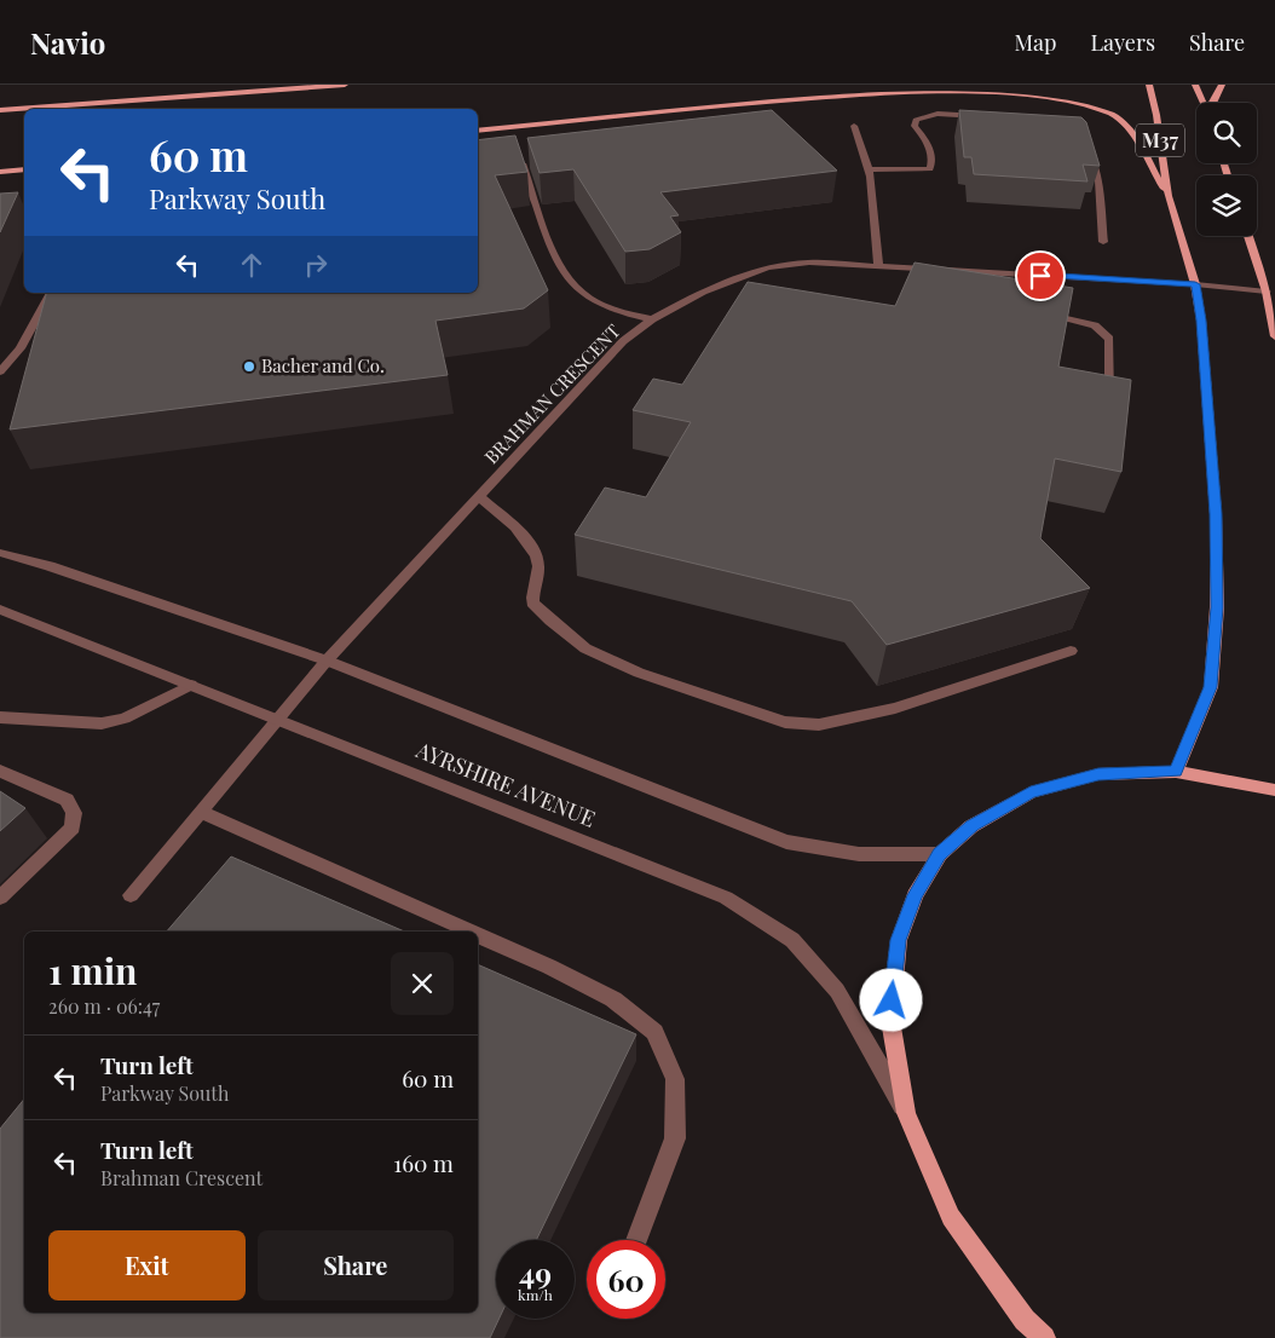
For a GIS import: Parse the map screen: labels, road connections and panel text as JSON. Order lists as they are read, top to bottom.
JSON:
{
  "streets": {
    "main road": ["M37"],
    "street": ["BRAHMAN CRESCENT", "AYRSHIRE AVENUE"]
  },
  "crossings": [
    ["M37", "BRAHMAN CRESCENT"],
    ["BRAHMAN CRESCENT", "AYRSHIRE AVENUE"]
  ],
  "places": ["Bacher and Co."],
  "page": {
    "header": "Navio",
    "nav": ["Map", "Layers", "Share"],
    "turn": ["60 m", "Parkway South"],
    "heading": ["1 min", "260 m · 06:47"],
    "list": [
      {
        "name": "Turn left",
        "note": "Parkway South",
        "value": "60 m"
      },
      {
        "name": "Turn left",
        "note": "Brahman Crescent",
        "value": "160 m"
      }
    ],
    "buttons": ["Exit", "Share"],
    "speed": "49 km/h",
    "limit": "60"
  }
}
